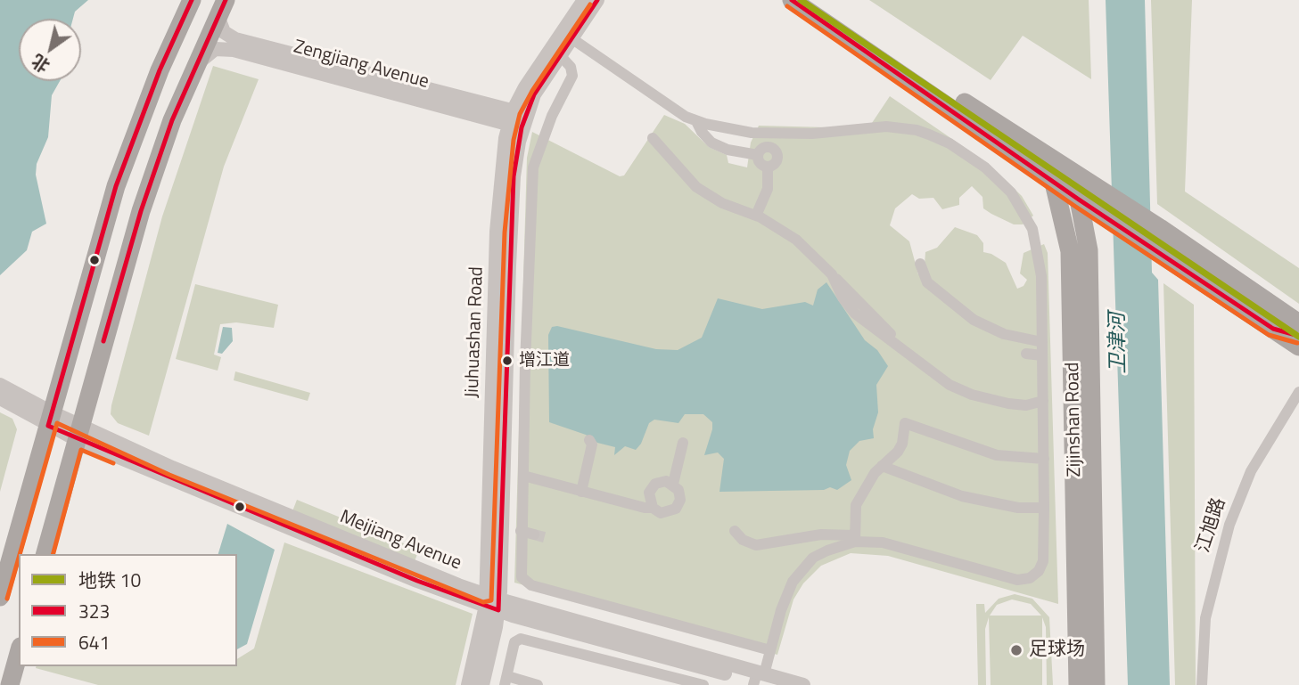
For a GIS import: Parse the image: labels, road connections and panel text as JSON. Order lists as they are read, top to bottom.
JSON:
{
  "streets": {
    "main road": ["Zijinshan Road"],
    "street": [
      "Zengjiang Avenue",
      "Jiuhuashan Road",
      "江旭路",
      "Meijiang Avenue"
    ]
  },
  "crossings": [
    ["Zengjiang Avenue", "Jiuhuashan Road"],
    ["Jiuhuashan Road", "Meijiang Avenue"]
  ],
  "water": ["卫津河"],
  "places": ["增江道", "足球场"],
  "lines": ["metro line 10", "transit line 323", "transit line 641"],
  "legend": ["地铁 10", "323", "641"],
  "north": "bottom left"
}
